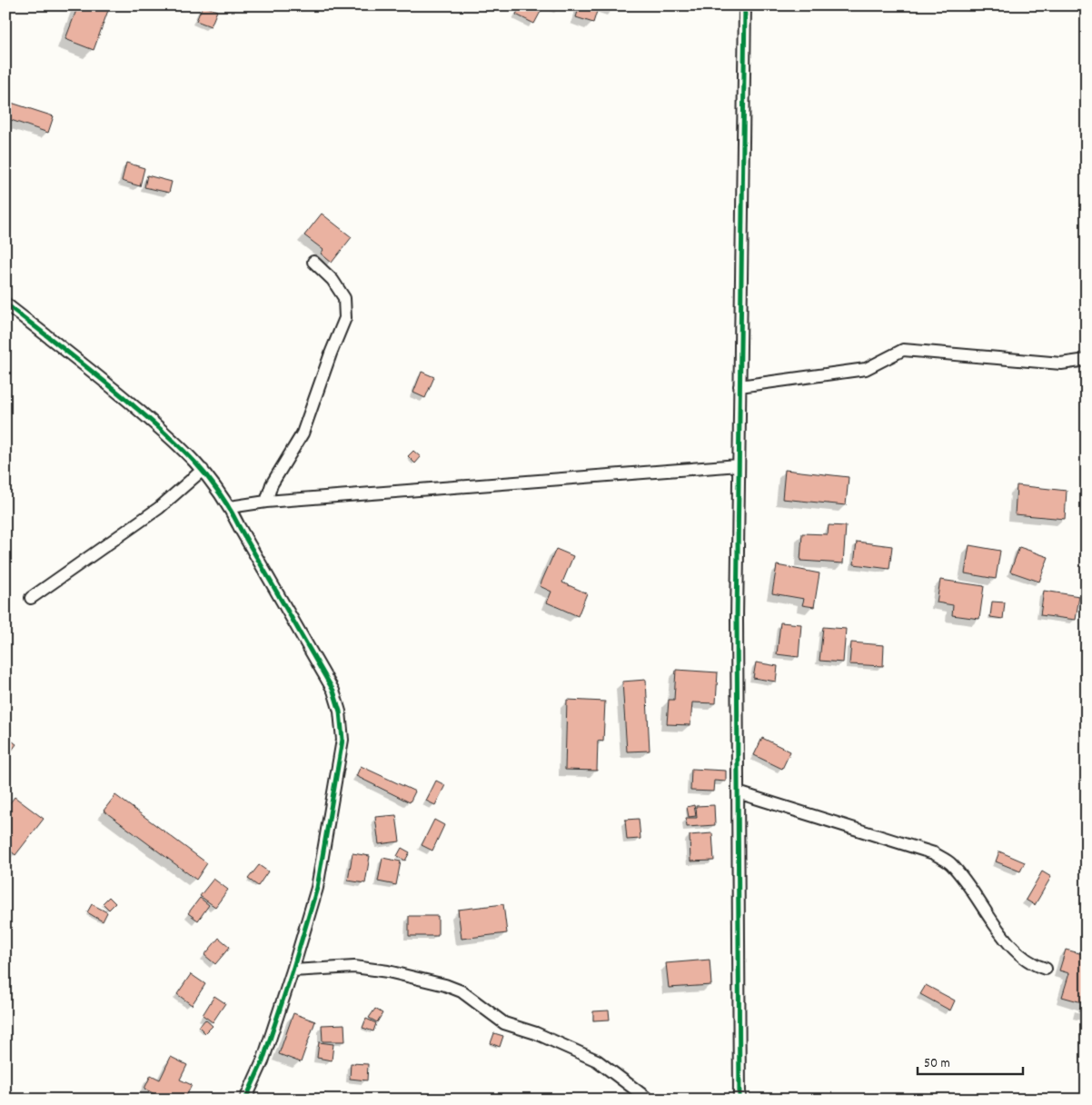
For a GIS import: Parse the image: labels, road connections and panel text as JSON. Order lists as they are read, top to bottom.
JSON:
{
  "scale_bar": "50 m"
}
